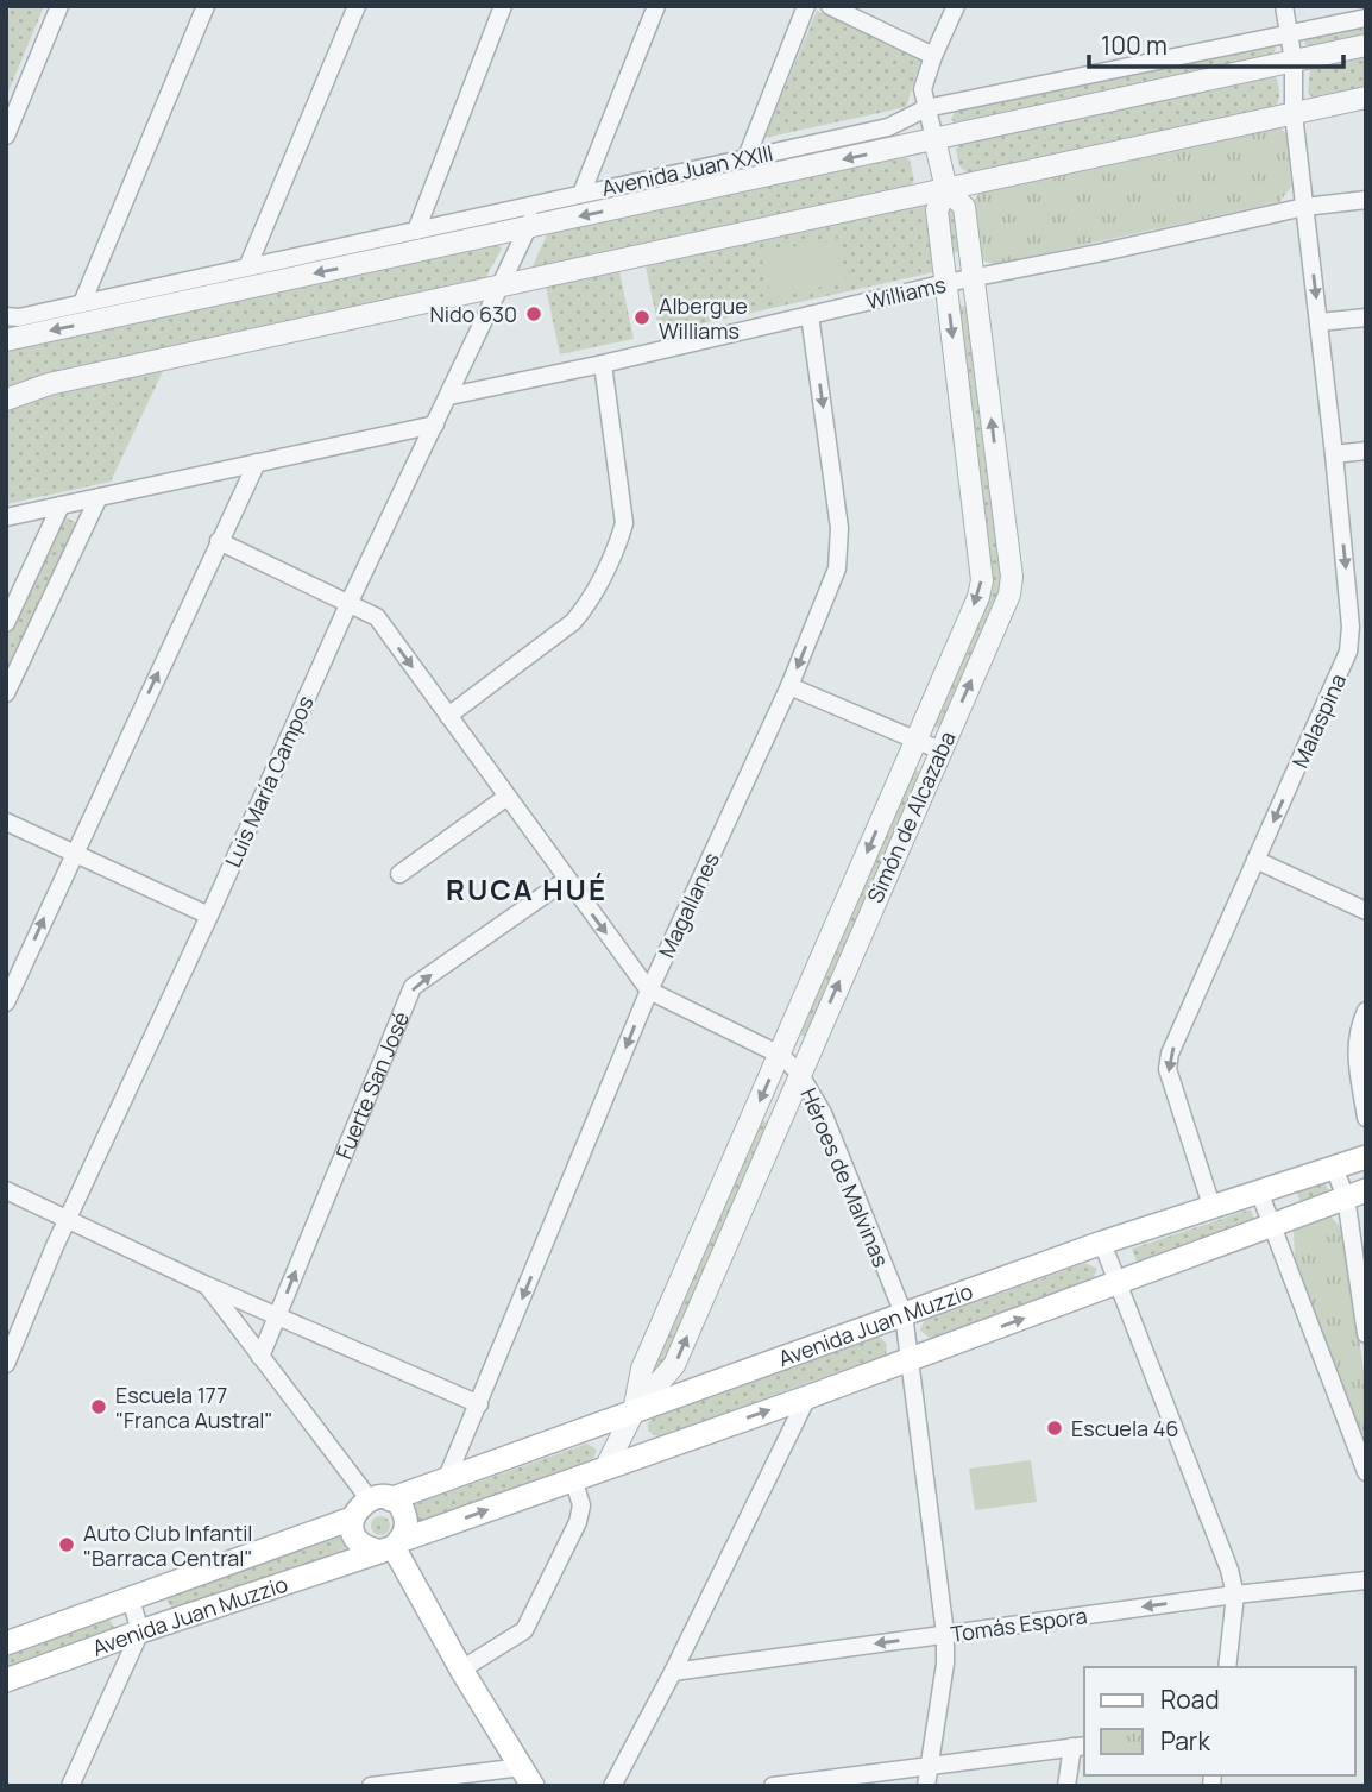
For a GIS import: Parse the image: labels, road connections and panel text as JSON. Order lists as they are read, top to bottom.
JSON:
{
  "streets": {
    "main road": ["Avenida Juan Muzzio"],
    "street": [
      "Avenida Juan XXIII",
      "Williams",
      "Malaspina",
      "Luis María Campos",
      "Simón de Alcazaba",
      "Magallanes",
      "Fuerte San José",
      "Héroes de Malvinas",
      "Tomás Espora"
    ]
  },
  "crossings": [
    ["Avenida Juan XXIII", "Malaspina"],
    ["Avenida Juan XXIII", "Luis María Campos"],
    ["Avenida Juan XXIII", "Simón de Alcazaba"],
    ["Williams", "Malaspina"],
    ["Williams", "Luis María Campos"],
    ["Williams", "Simón de Alcazaba"],
    ["Williams", "Magallanes"],
    ["Malaspina", "Avenida Juan Muzzio"],
    ["Luis María Campos", "Héroes de Malvinas"],
    ["Simón de Alcazaba", "Héroes de Malvinas"],
    ["Simón de Alcazaba", "Avenida Juan Muzzio"],
    ["Magallanes", "Héroes de Malvinas"],
    ["Magallanes", "Avenida Juan Muzzio"],
    ["Fuerte San José", "Héroes de Malvinas"],
    ["Héroes de Malvinas", "Avenida Juan Muzzio"],
    ["Héroes de Malvinas", "Tomás Espora"]
  ],
  "one_way": ["Malaspina", "Magallanes", "Fuerte San José"],
  "districts": ["RUCA HUÉ"],
  "places": [
    "Nido 630",
    "Albergue Williams",
    "Escuela 177 \"Franca Austral\"",
    "Escuela 46",
    "Auto Club Infantil \"Barraca Central\""
  ],
  "legend": ["Road", "Park"],
  "scale_bar": "100 m"
}
